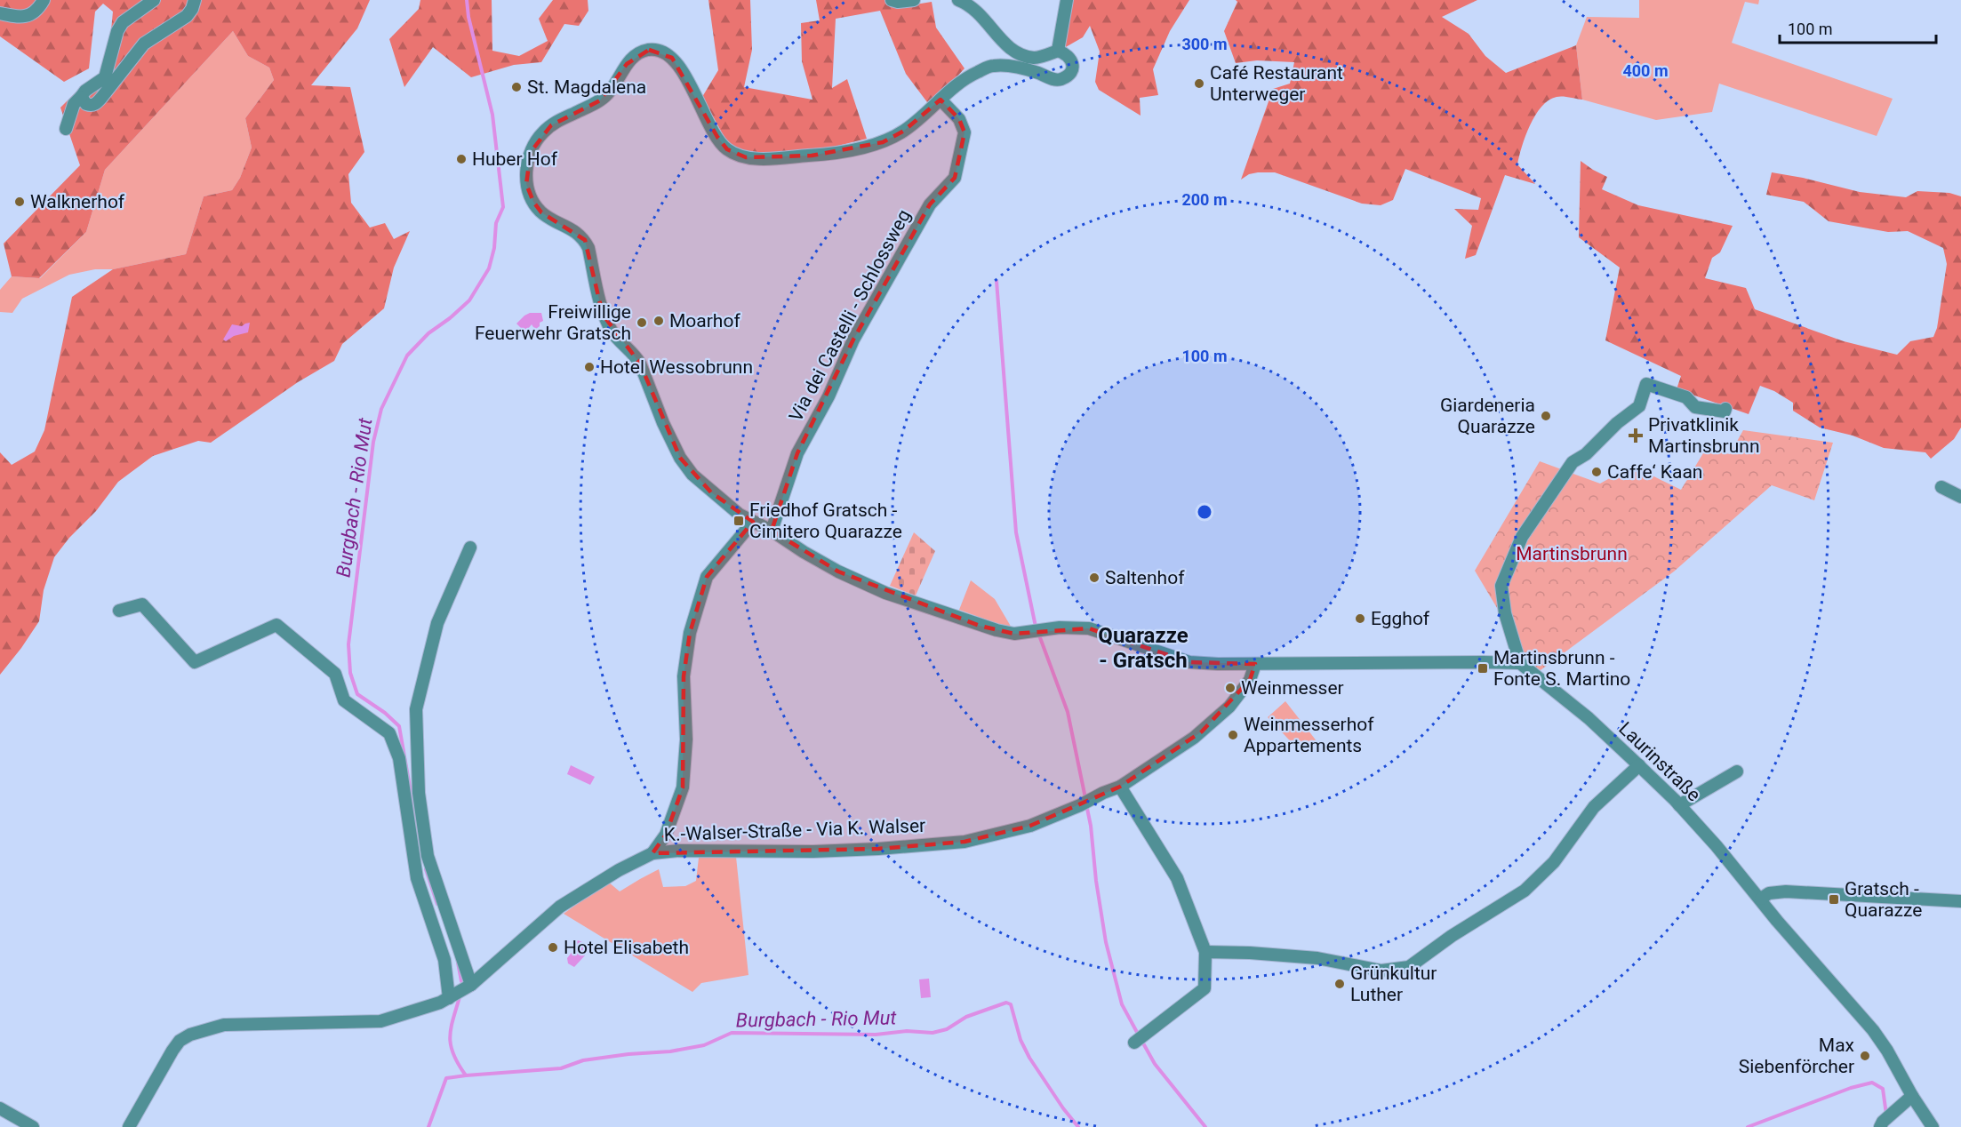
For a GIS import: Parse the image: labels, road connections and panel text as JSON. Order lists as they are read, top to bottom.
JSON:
{
  "streets": {
    "street": ["Via dei Castelli - Schlossweg", "Laurinstraße", "K.-Walser-Straße - Via K. Walser"]
  },
  "districts": ["Quarazze - Gratsch"],
  "water": ["Burgbach - Rio Mut"],
  "parks": ["Martinsbrunn"],
  "places": {
    "other": [
      "Café Restaurant Unterweger",
      "St. Magdalena",
      "Huber Hof",
      "Walknerhof",
      "Moarhof",
      "Freiwillige Feuerwehr Gratsch",
      "Hotel Wessobrunn",
      "Giardeneria Quarazze",
      "Caffe‘ Kaan",
      "Saltenhof",
      "Egghof",
      "Weinmesser",
      "Weinmesserhof Appartements",
      "Hotel Elisabeth",
      "Grünkultur Luther",
      "Max Siebenförcher"
    ],
    "health": ["Privatklinik Martinsbrunn"],
    "transit": ["Friedhof Gratsch - Cimitero Quarazze", "Martinsbrunn - Fonte S. Martino", "Gratsch - Quarazze"]
  },
  "scale_bar": "100 m",
  "rings": [
    "300 m",
    "400 m",
    "200 m",
    "100 m"
  ]
}
